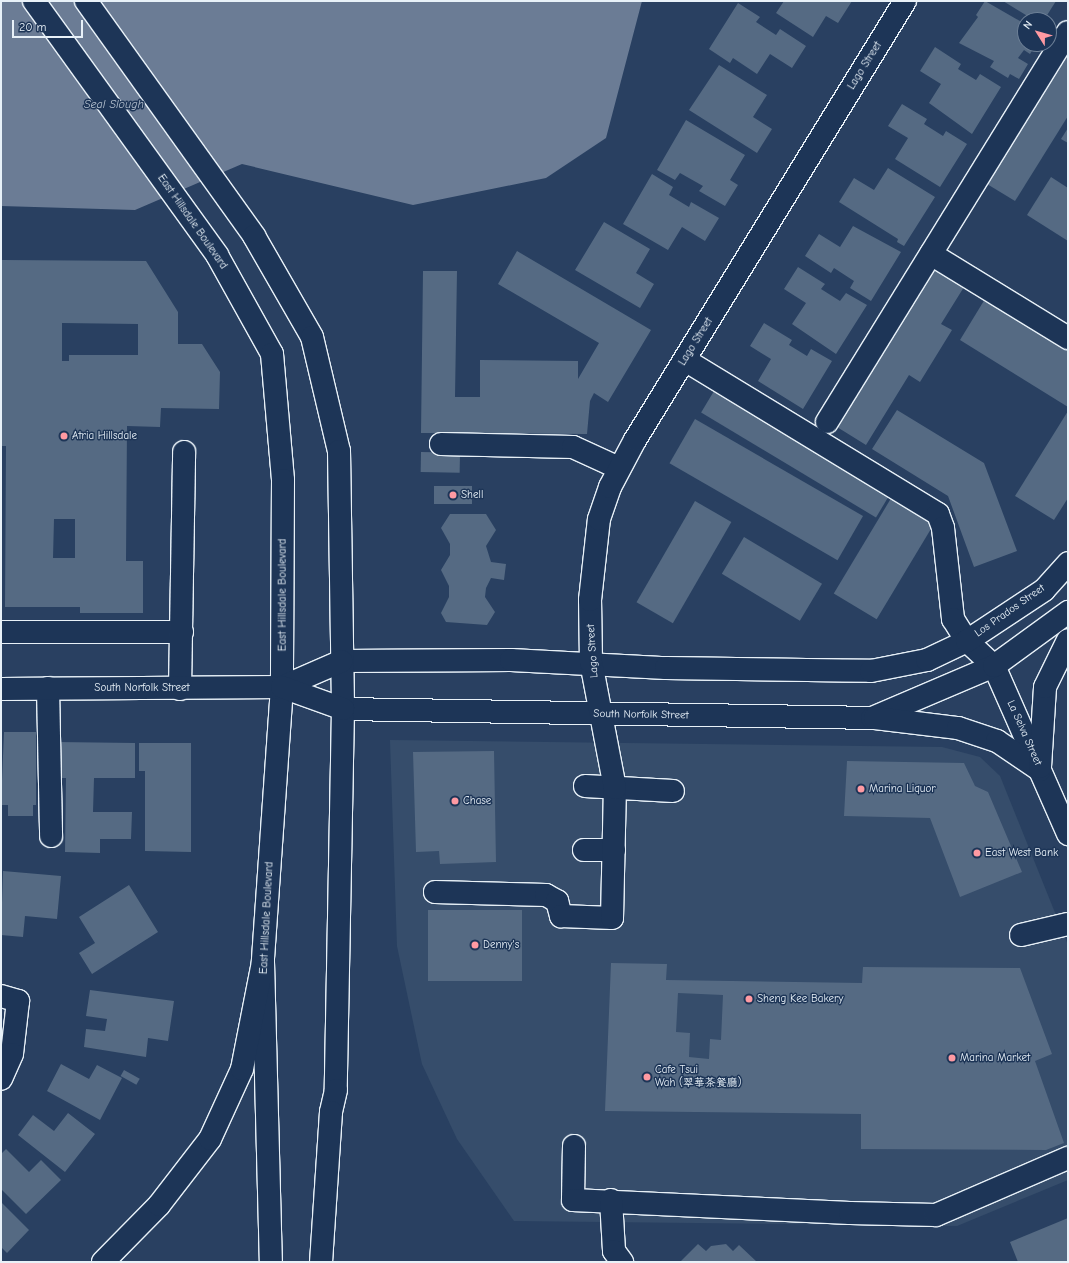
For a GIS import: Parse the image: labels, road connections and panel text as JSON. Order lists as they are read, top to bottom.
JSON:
{
  "streets": {
    "main road": [
      "Lago Street",
      "East Hillsdale Boulevard",
      "Los Prados Street",
      "South Norfolk Street",
      "La Selva Street"
    ]
  },
  "crossings": [
    ["Lago Street", "South Norfolk Street"],
    ["Lago Street", "La Selva Street"],
    ["East Hillsdale Boulevard", "South Norfolk Street"],
    ["Los Prados Street", "South Norfolk Street"],
    ["Los Prados Street", "La Selva Street"],
    ["South Norfolk Street", "La Selva Street"]
  ],
  "water": ["Seal Slough"],
  "places": [
    "Atria Hillsdale",
    "Shell",
    "Marina Liquor",
    "Chase",
    "East West Bank",
    "Denny's",
    "Sheng Kee Bakery",
    "Marina Market",
    "Cafe Tsui Wah (翠華茶餐廳)"
  ],
  "scale_bar": "20 m",
  "north": "top left"
}
